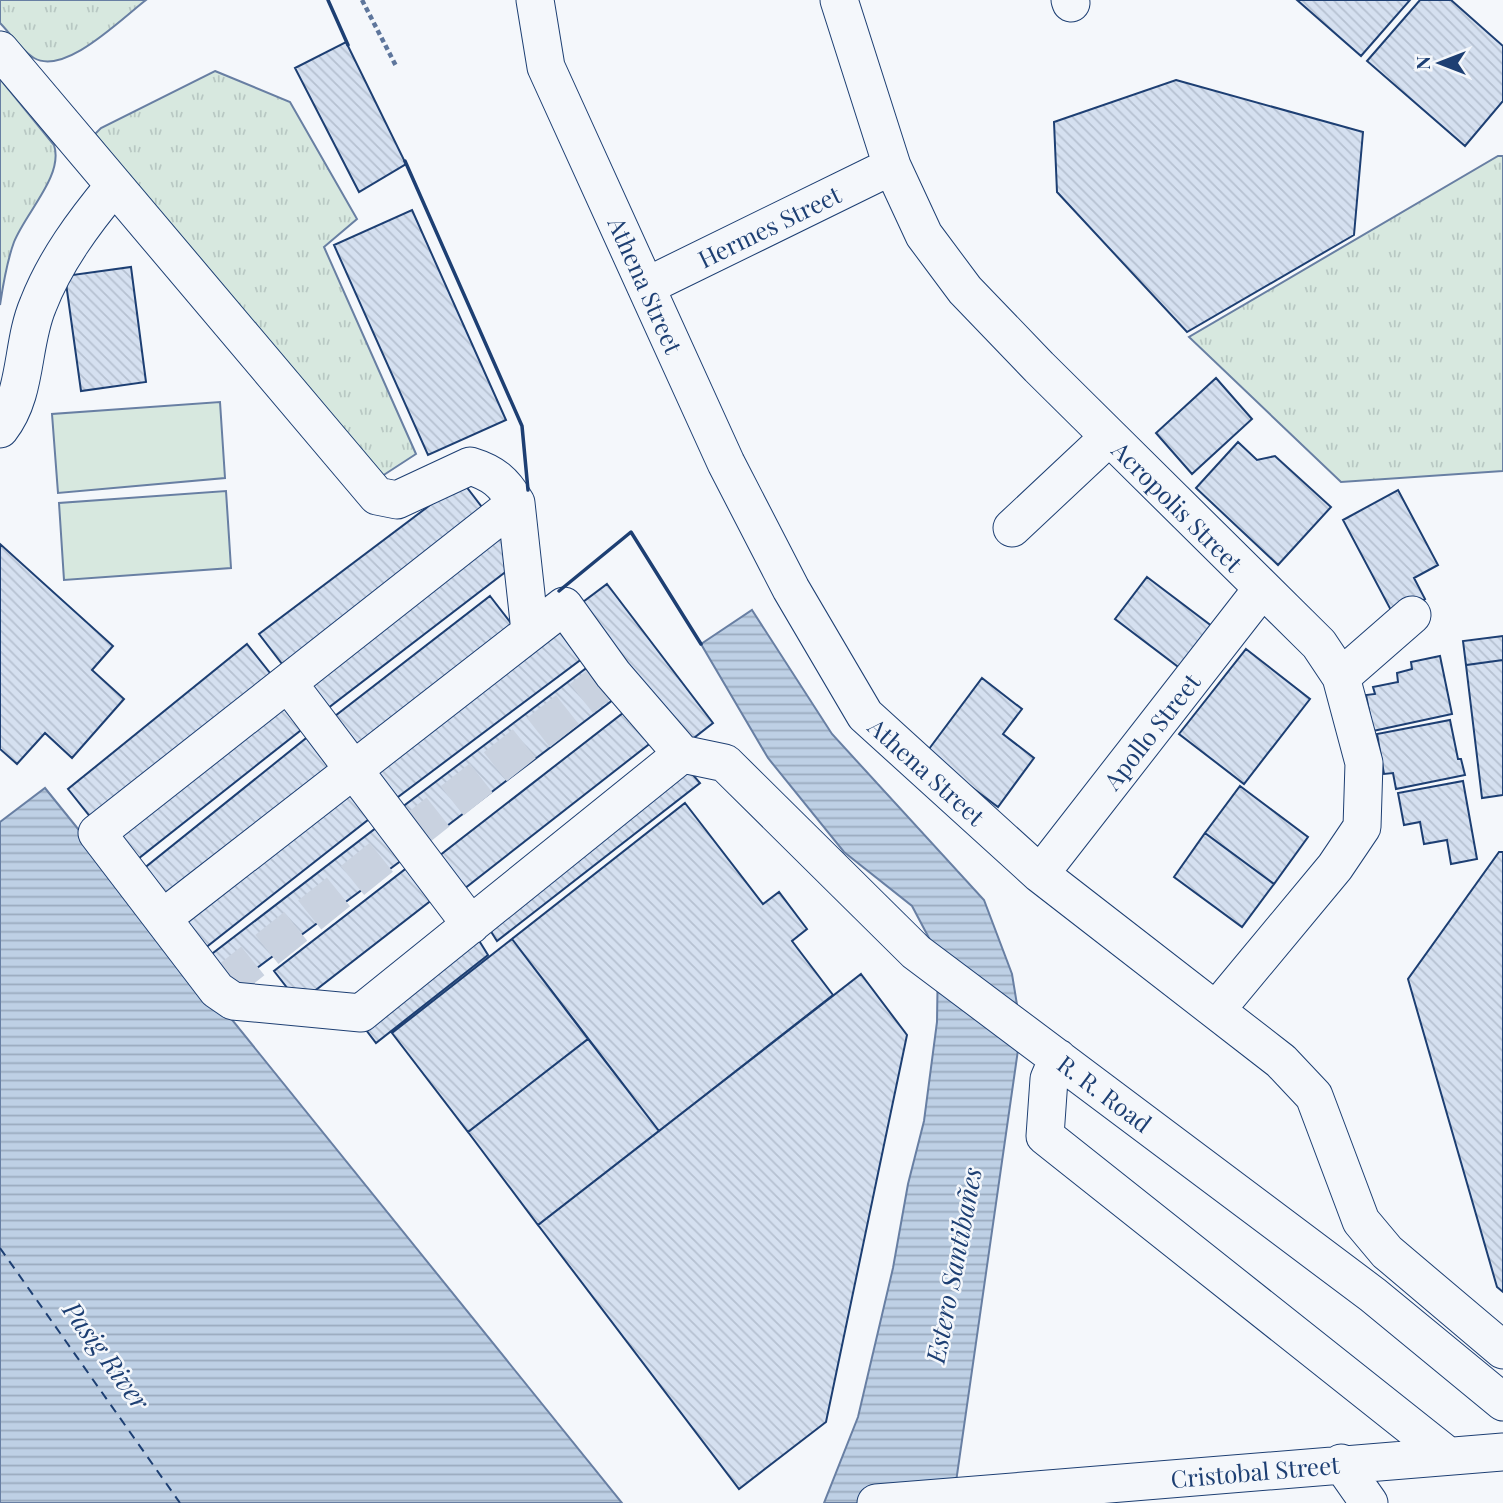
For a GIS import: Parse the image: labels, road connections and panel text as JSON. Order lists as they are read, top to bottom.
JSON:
{
  "streets": {
    "street": [
      "Hermes Street",
      "Athena Street",
      "Acropolis Street",
      "Apollo Street",
      "R. R. Road",
      "Cristobal Street"
    ]
  },
  "crossings": [
    ["Hermes Street", "Athena Street"],
    ["Hermes Street", "Acropolis Street"],
    ["Athena Street", "Acropolis Street"],
    ["Athena Street", "Apollo Street"],
    ["Acropolis Street", "Apollo Street"]
  ],
  "water": ["Estero Santibañes", "Pasig River"],
  "north": "left"
}
